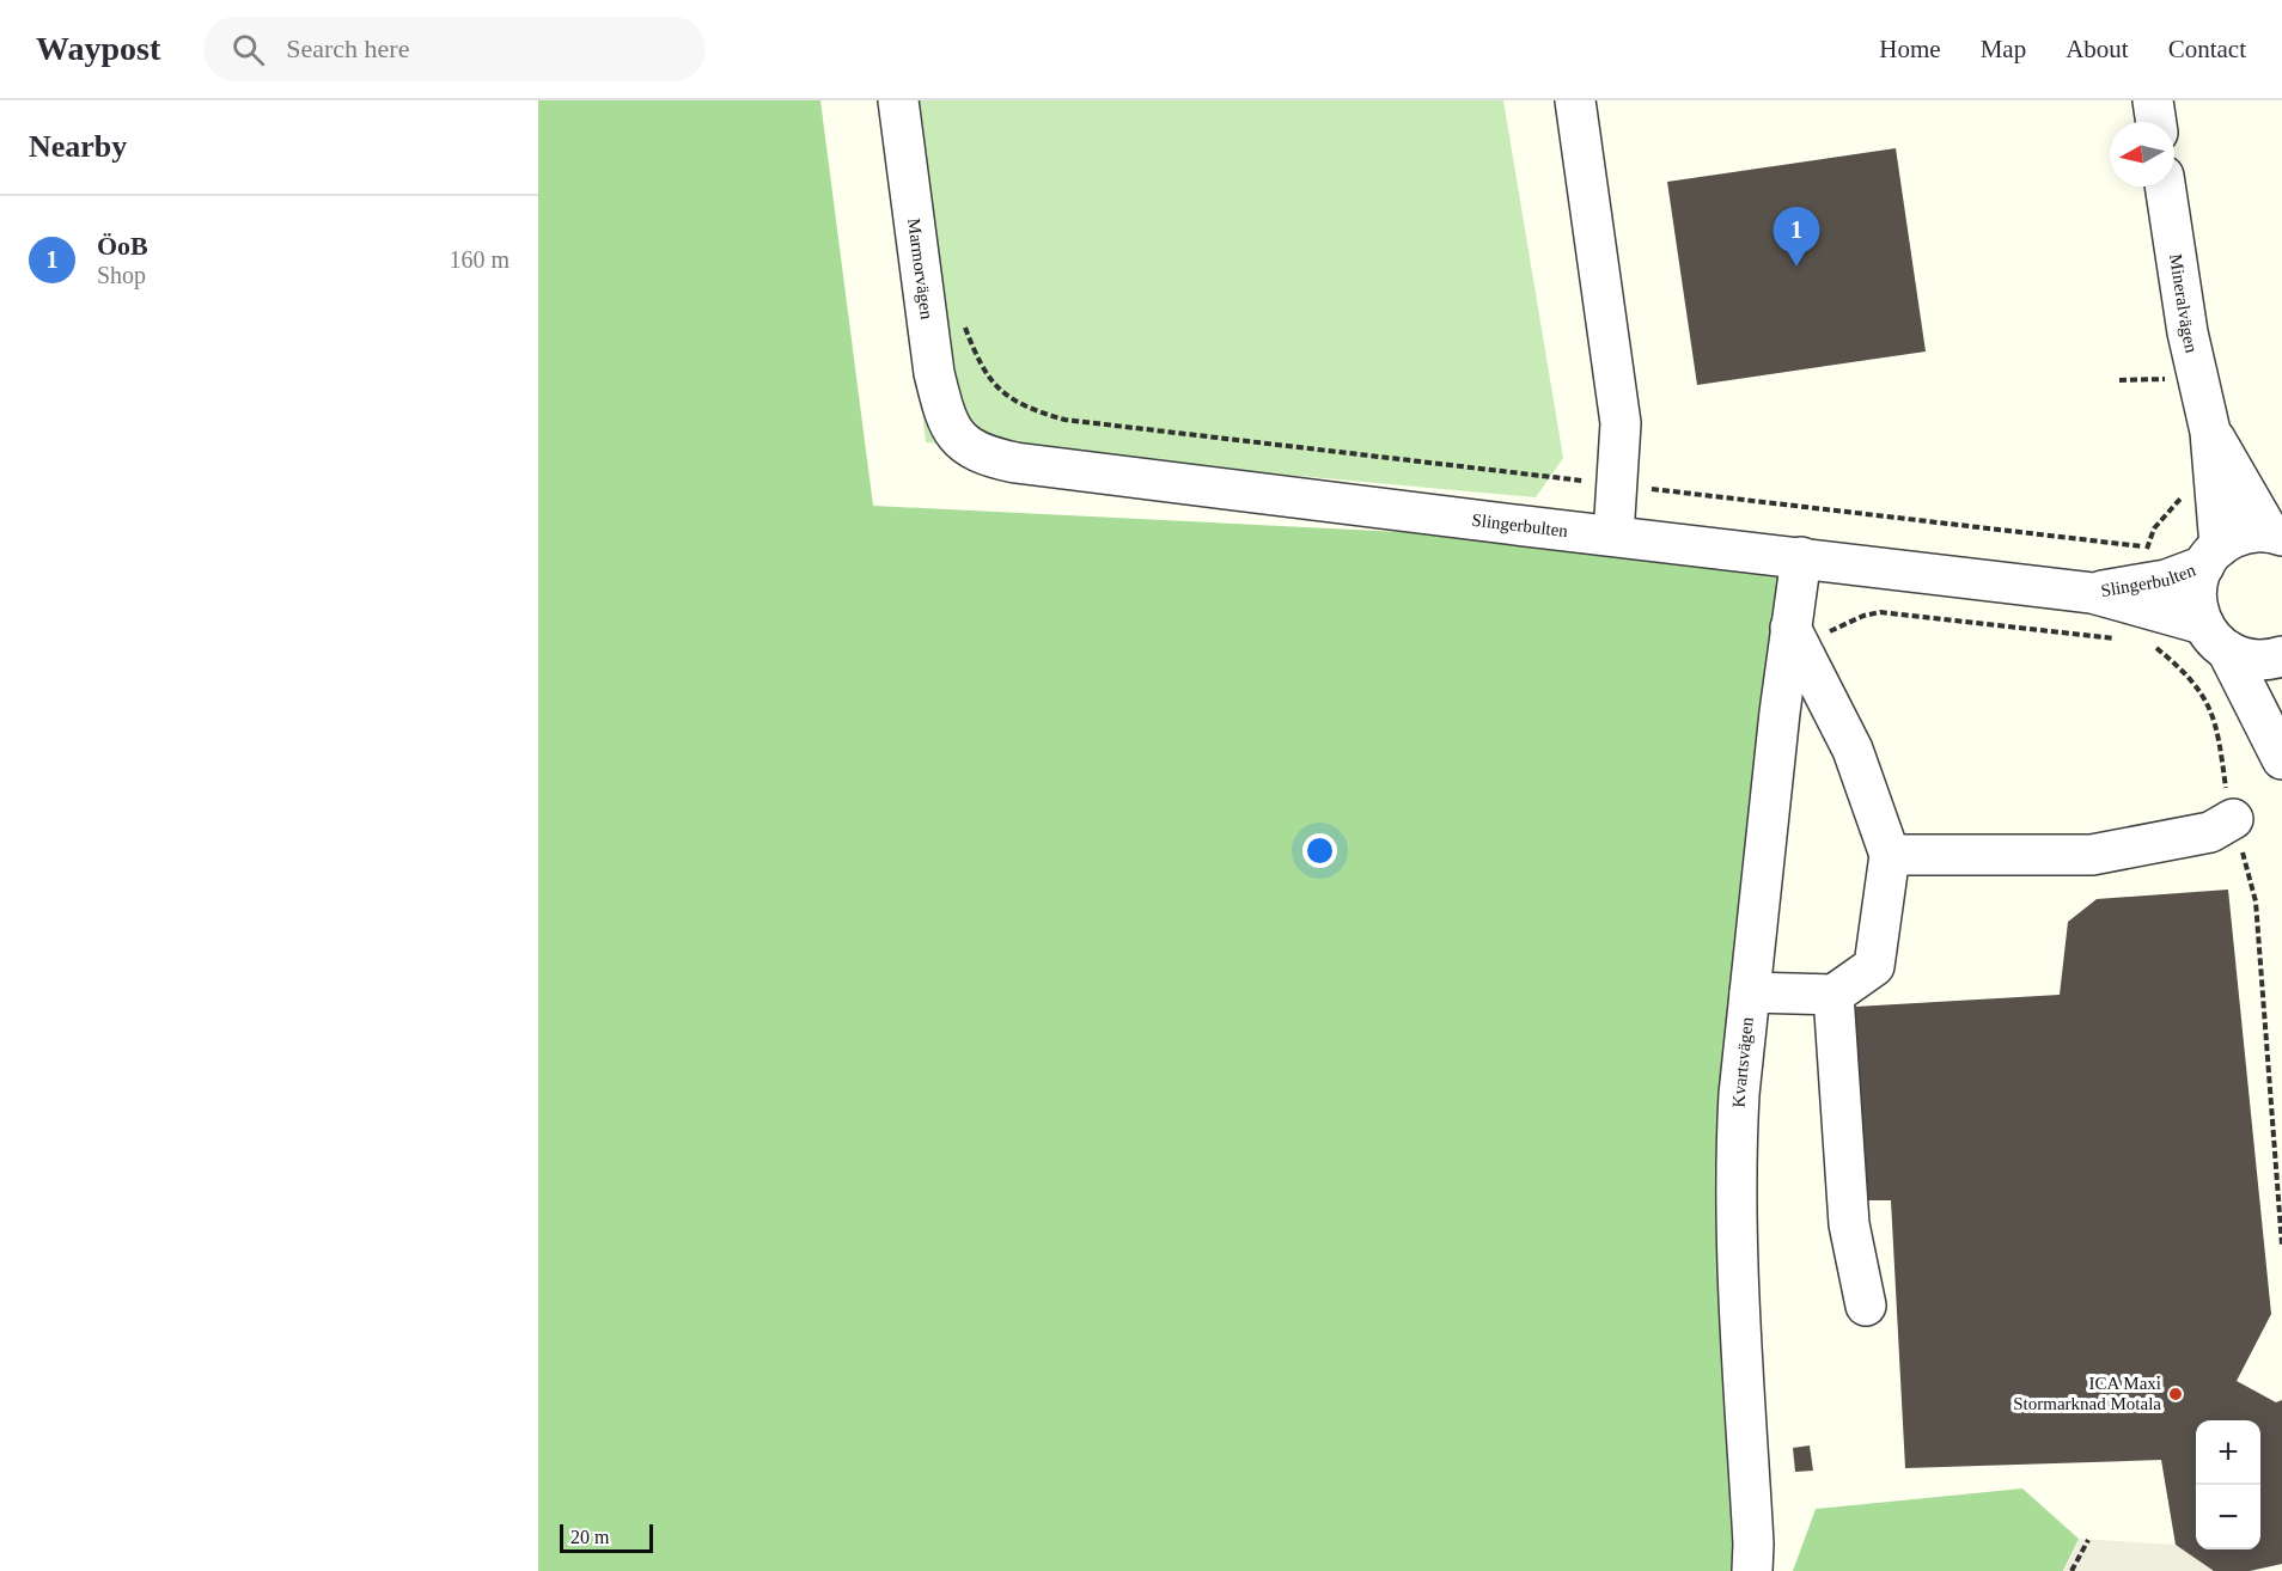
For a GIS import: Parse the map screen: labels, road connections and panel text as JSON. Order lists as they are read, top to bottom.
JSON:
{
  "streets": {
    "street": [
      "Marmorvägen",
      "Mineralvägen",
      "Slingerbulten",
      "Kvartsvägen"
    ]
  },
  "crossings": [
    ["Marmorvägen", "Slingerbulten"],
    ["Mineralvägen", "Slingerbulten"],
    ["Slingerbulten", "Kvartsvägen"]
  ],
  "places": ["ICA Maxi Stormarknad Motala"],
  "scale_bar": "20 m",
  "north": "left",
  "page": {
    "header": "Waypost",
    "search": "Search here",
    "nav": [
      "Home",
      "Map",
      "About",
      "Contact"
    ],
    "heading": "Nearby",
    "list": [
      {
        "mark": "1",
        "name": "ÖoB",
        "note": "Shop",
        "value": "160 m"
      }
    ],
    "pins": "1",
    "map_buttons": ["+", "−"],
    "scale": "20 m"
  }
}
